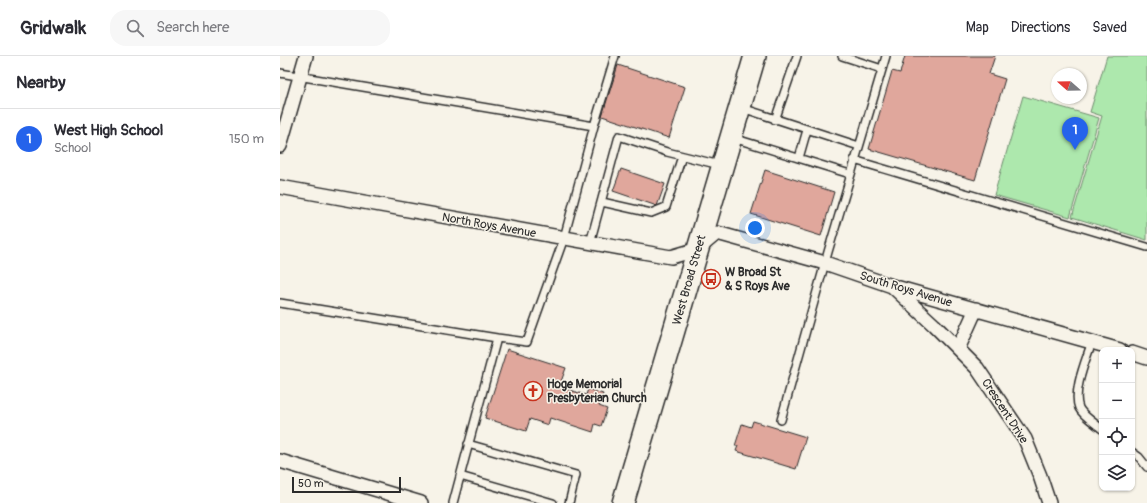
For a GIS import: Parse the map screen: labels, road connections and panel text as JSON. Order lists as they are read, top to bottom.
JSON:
{
  "streets": {
    "main road": ["West Broad Street"],
    "street": ["North Roys Avenue", "South Roys Avenue", "Crescent Drive"]
  },
  "crossings": [
    ["North Roys Avenue", "West Broad Street"],
    ["North Roys Avenue", "South Roys Avenue"],
    ["West Broad Street", "South Roys Avenue"],
    ["South Roys Avenue", "Crescent Drive"]
  ],
  "places": {
    "bus stop": ["W Broad St & S Roys Ave"],
    "church": ["Hoge Memorial Presbyterian Church"]
  },
  "scale_bar": "50 m",
  "north": "left",
  "page": {
    "header": "Gridwalk",
    "search": "Search here",
    "nav": ["Map", "Directions", "Saved"],
    "heading": "Nearby",
    "list": [
      {
        "mark": "1",
        "name": "West High School",
        "note": "School",
        "value": "150 m"
      }
    ],
    "pins": "1",
    "map_buttons": ["+", "−"],
    "scale": "50 m"
  }
}
